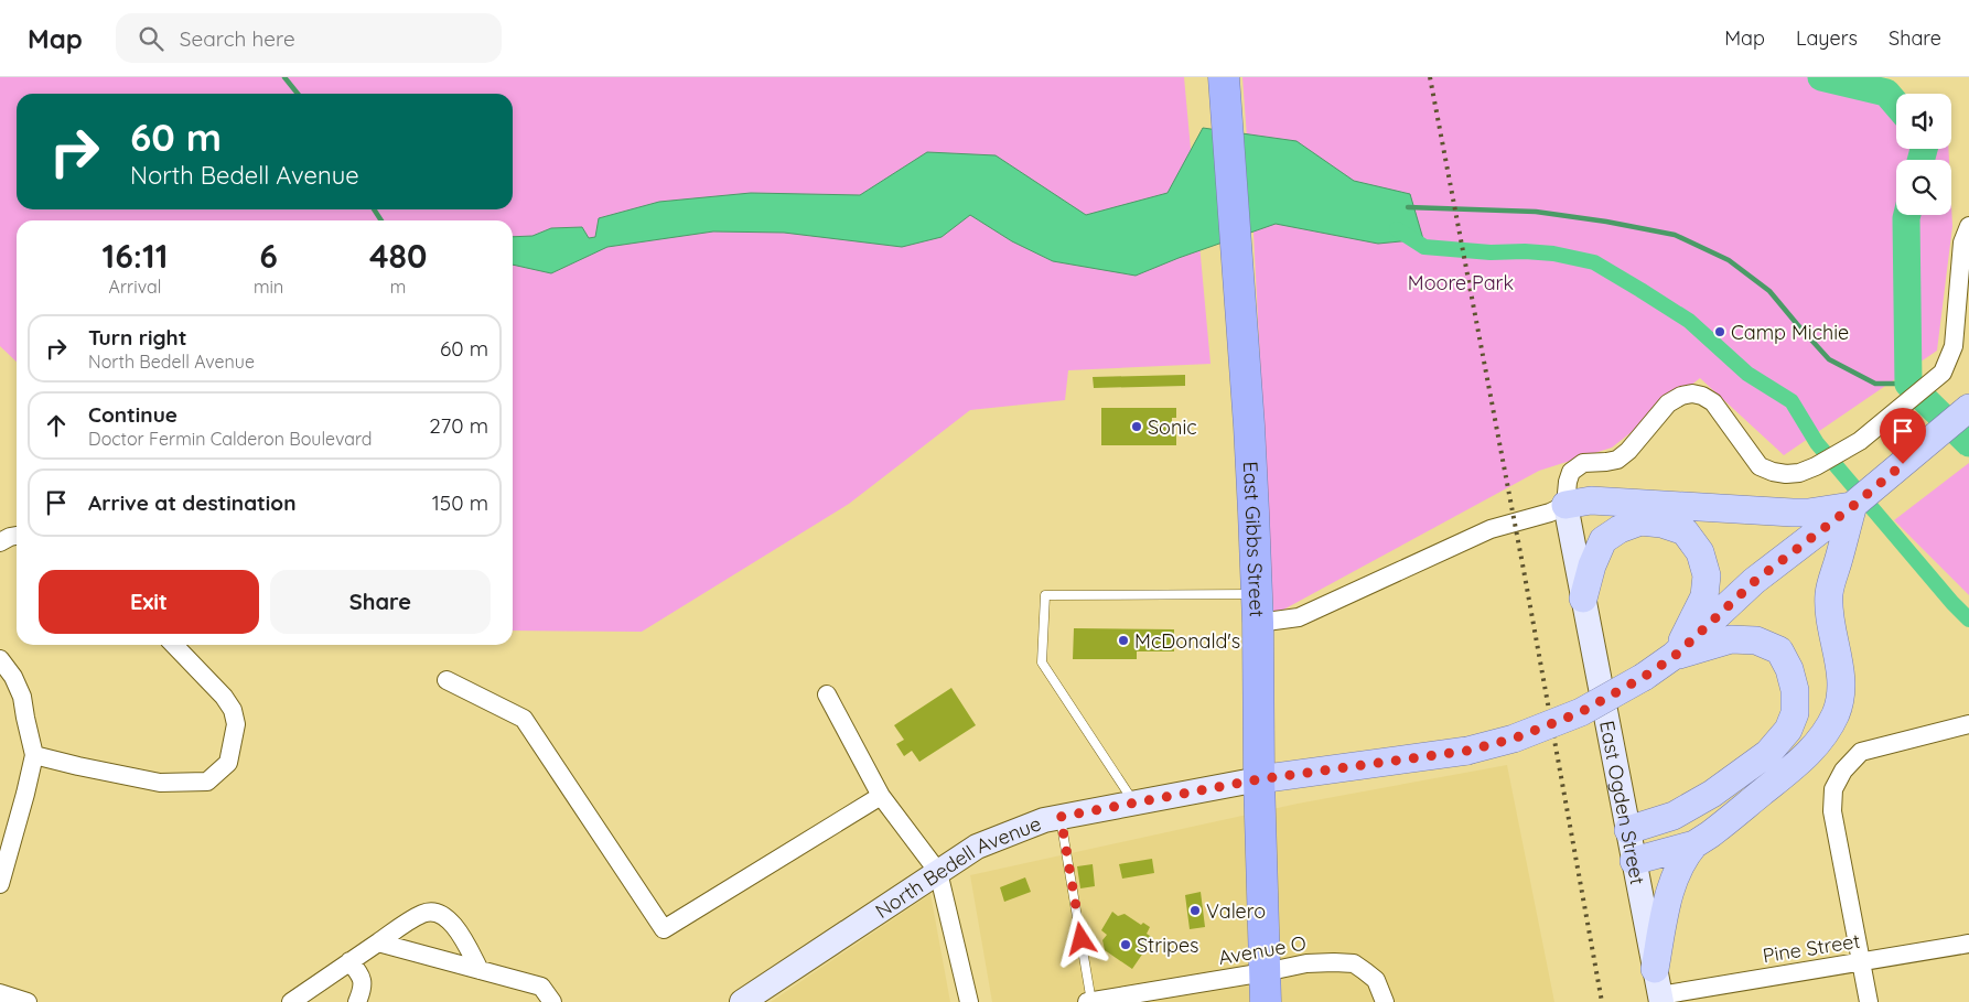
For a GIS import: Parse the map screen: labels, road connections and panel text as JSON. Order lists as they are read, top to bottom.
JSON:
{
  "streets": {
    "highway": ["East Gibbs Street"],
    "main road": ["East Ogden Street", "North Bedell Avenue"],
    "street": ["Pine Street", "Avenue O"]
  },
  "crossings": [
    ["East Gibbs Street", "North Bedell Avenue"],
    ["East Gibbs Street", "Avenue O"],
    ["East Ogden Street", "Pine Street"]
  ],
  "parks": ["Moore Park"],
  "places": [
    "Camp Michie",
    "Sonic",
    "McDonald's",
    "Valero",
    "Stripes"
  ],
  "page": {
    "header": "Map",
    "search": "Search here",
    "nav": ["Map", "Layers", "Share"],
    "turn": ["60 m", "North Bedell Avenue"],
    "eta": [
      "16:11",
      "Arrival",
      "6",
      "min",
      "480",
      "m"
    ],
    "list": [
      {
        "name": "Turn right",
        "note": "North Bedell Avenue",
        "value": "60 m"
      },
      {
        "name": "Continue",
        "note": "Doctor Fermin Calderon Boulevard",
        "value": "270 m"
      },
      {
        "name": "Arrive at destination",
        "value": "150 m"
      }
    ],
    "buttons": ["Exit", "Share"]
  }
}
